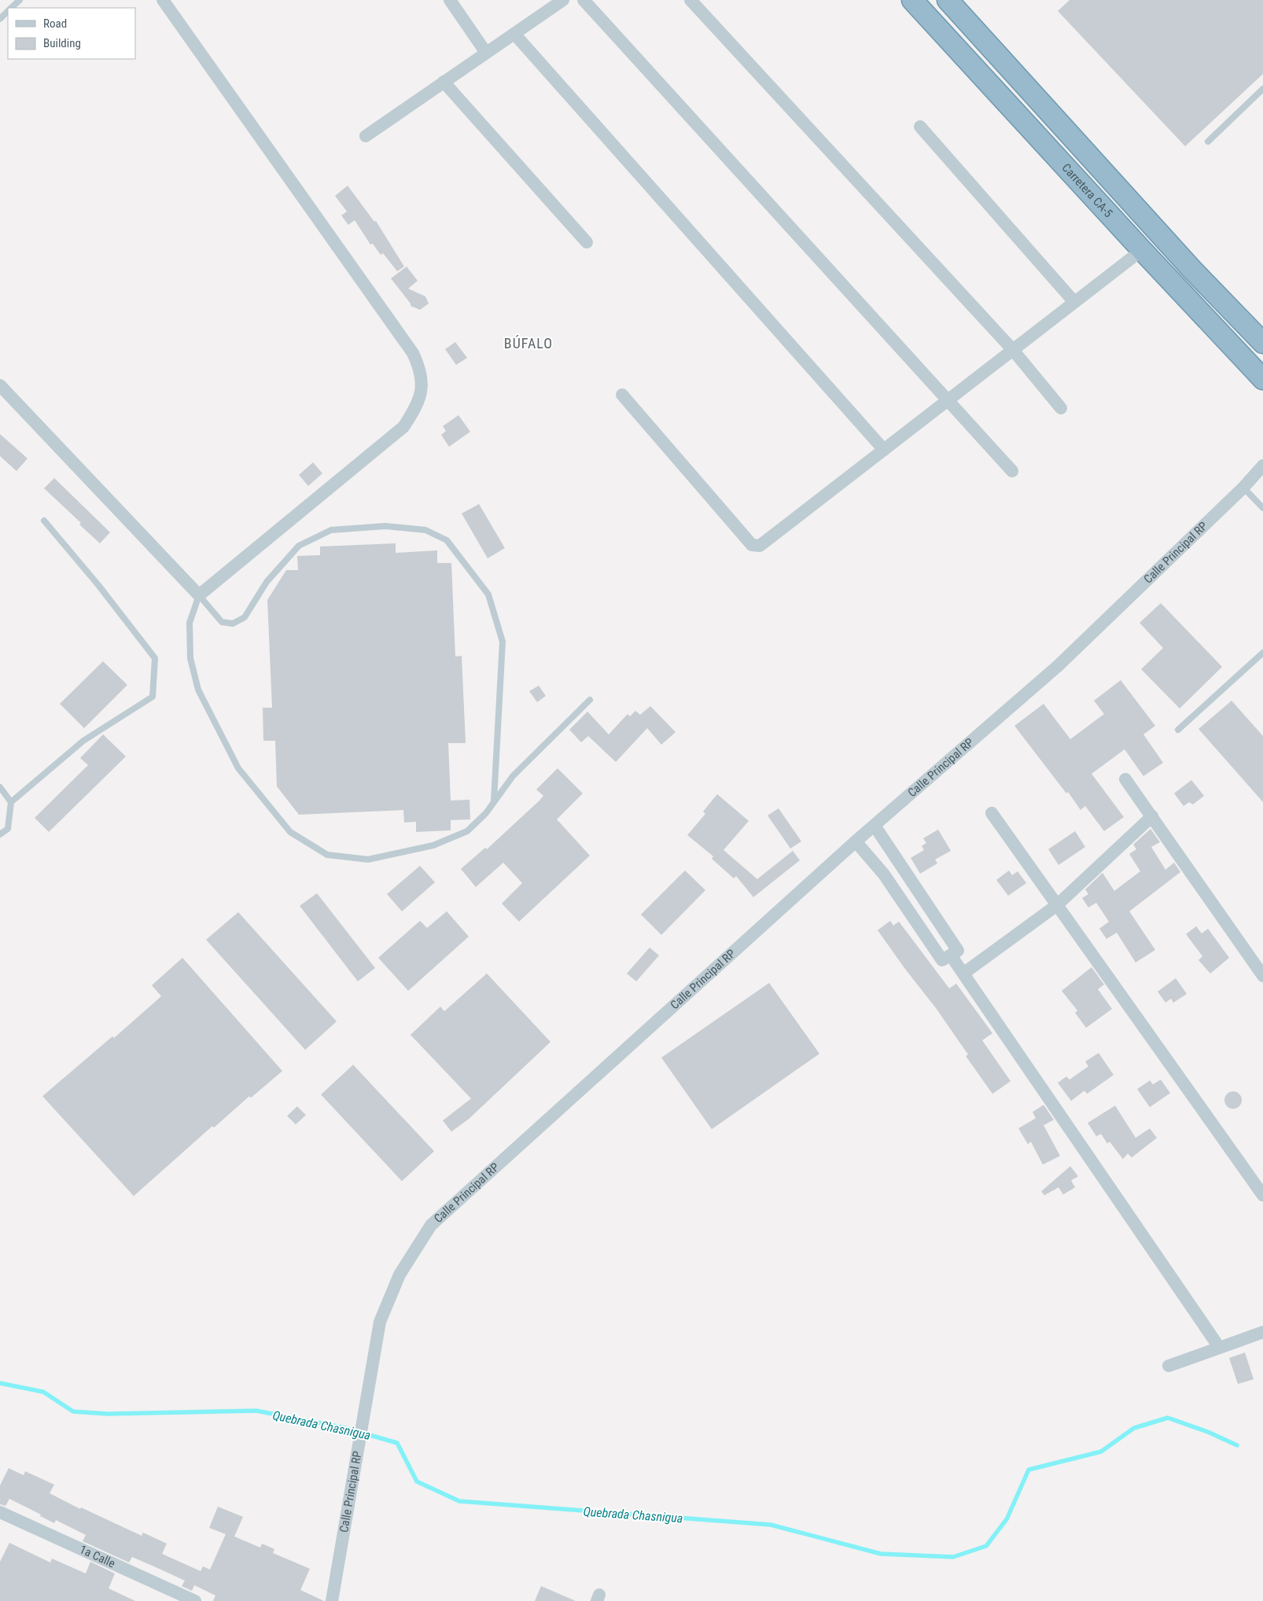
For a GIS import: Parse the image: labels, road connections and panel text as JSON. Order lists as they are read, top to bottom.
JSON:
{
  "streets": {
    "highway": ["Carretera CA-5"],
    "street": ["Calle Principal RP", "1a Calle"]
  },
  "districts": ["BÚFALO"],
  "water": ["Quebrada Chasnigua"],
  "legend": ["Road", "Building"]
}
